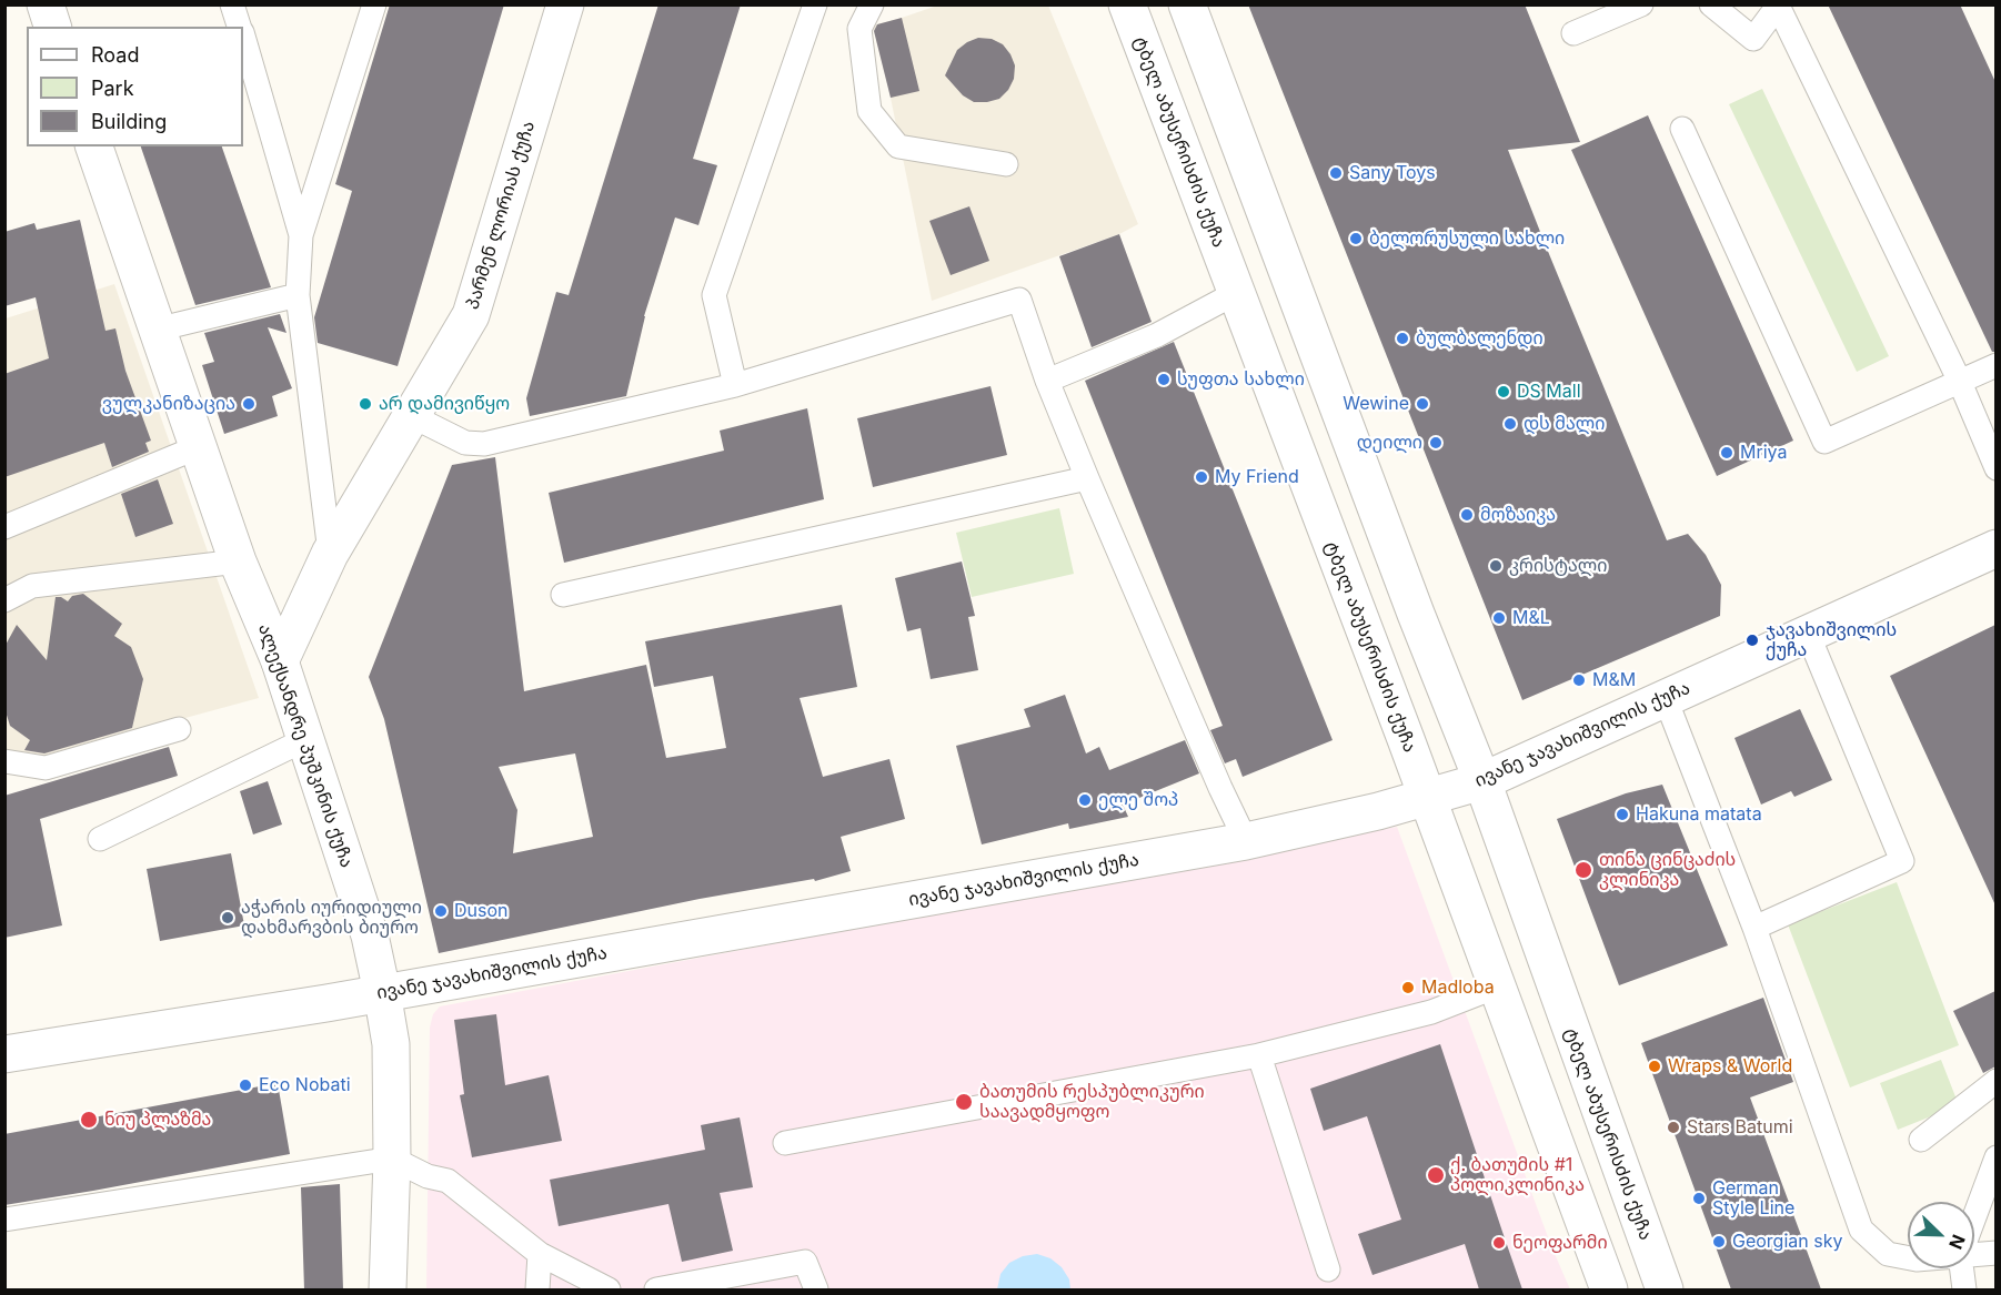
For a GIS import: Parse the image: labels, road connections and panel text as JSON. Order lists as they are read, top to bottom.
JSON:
{
  "streets": {
    "street": [
      "ტბელ აბუსერისძის ქუჩა",
      "პარმენ ლორიას ქუჩა",
      "ივანე ჯავახიშვილის ქუჩა",
      "ალექსანდრე პუშკინის ქუჩა"
    ]
  },
  "crossings": [
    ["ტბელ აბუსერისძის ქუჩა", "ივანე ჯავახიშვილის ქუჩა"],
    ["პარმენ ლორიას ქუჩა", "ალექსანდრე პუშკინის ქუჩა"],
    ["ივანე ჯავახიშვილის ქუჩა", "ალექსანდრე პუშკინის ქუჩა"]
  ],
  "places": [
    "Sany Toys",
    "ბელორუსული სახლი",
    "ბულბალენდი",
    "სუფთა სახლი",
    "DS Mall",
    "ვულკანიზაცია",
    "არ დამივიწყო",
    "Wewine",
    "დს მალი",
    "დეილი",
    "Mriya",
    "My Friend",
    "მოზაიკა",
    "კრისტალი",
    "M&L",
    "ჯავახიშვილის ქუჩა",
    "M&M",
    "ელე შოპ",
    "Hakuna matata",
    "თინა ცინცაძის კლინიკა",
    "Duson",
    "აჭარის იურიდიული დახმარვბის ბიურო",
    "Madloba",
    "Wraps & World",
    "Eco Nobati",
    "ბათუმის რესპუბლიკური საავადმყოფო",
    "ნიუ პლაზმა",
    "Stars Batumi",
    "ქ. ბათუმის #1 პოლიკლინიკა",
    "German Style Line",
    "Georgian sky",
    "ნეოფარმი"
  ],
  "legend": ["Road", "Park", "Building"],
  "north": "bottom right"
}
